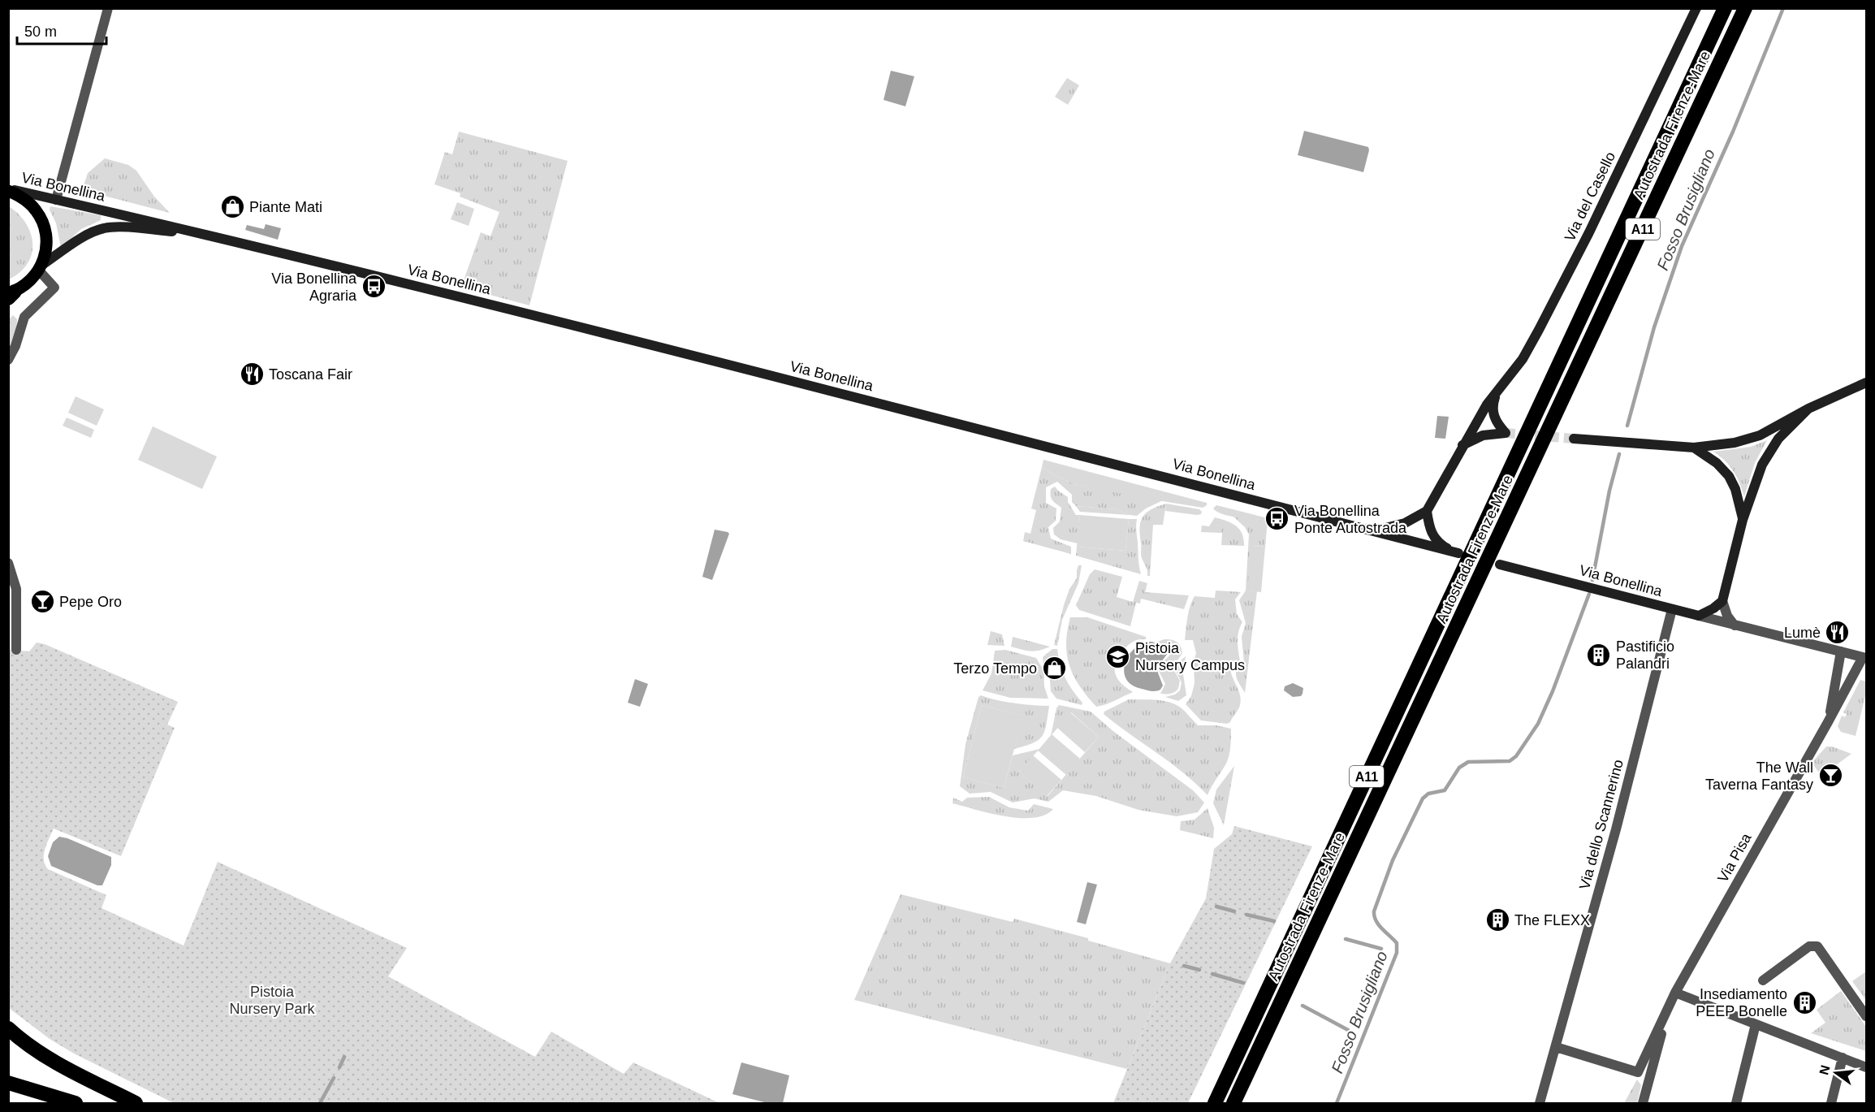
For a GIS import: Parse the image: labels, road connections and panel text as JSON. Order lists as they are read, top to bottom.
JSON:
{
  "streets": {
    "highway": ["Autostrada Firenze-Mare", "A11"],
    "main road": ["Via Bonellina", "Via del Casello"],
    "street": ["Via dello Scannerino", "Via Pisa"]
  },
  "crossings": [
    ["Via Bonellina", "Via del Casello"],
    ["Via Bonellina", "Via dello Scannerino"],
    ["Via Bonellina", "Via Pisa"],
    ["Via dello Scannerino", "Via Pisa"]
  ],
  "water": ["Fosso Brusigliano"],
  "parks": ["Pistoia Nursery Park"],
  "places": {
    "shop": ["Piante Mati", "Terzo Tempo"],
    "bus stop": ["Via Bonellina Agraria", "Via Bonellina Ponte Autostrada"],
    "restaurant": ["Toscana Fair", "Lumè"],
    "bar": ["Pepe Oro", "The Wall Taverna Fantasy"],
    "building": ["Pastificio Palandri", "The FLEXX", "Insediamento PEEP Bonelle"],
    "school or university": ["Pistoia Nursery Campus"]
  },
  "scale_bar": "50 m",
  "north": "left"
}
